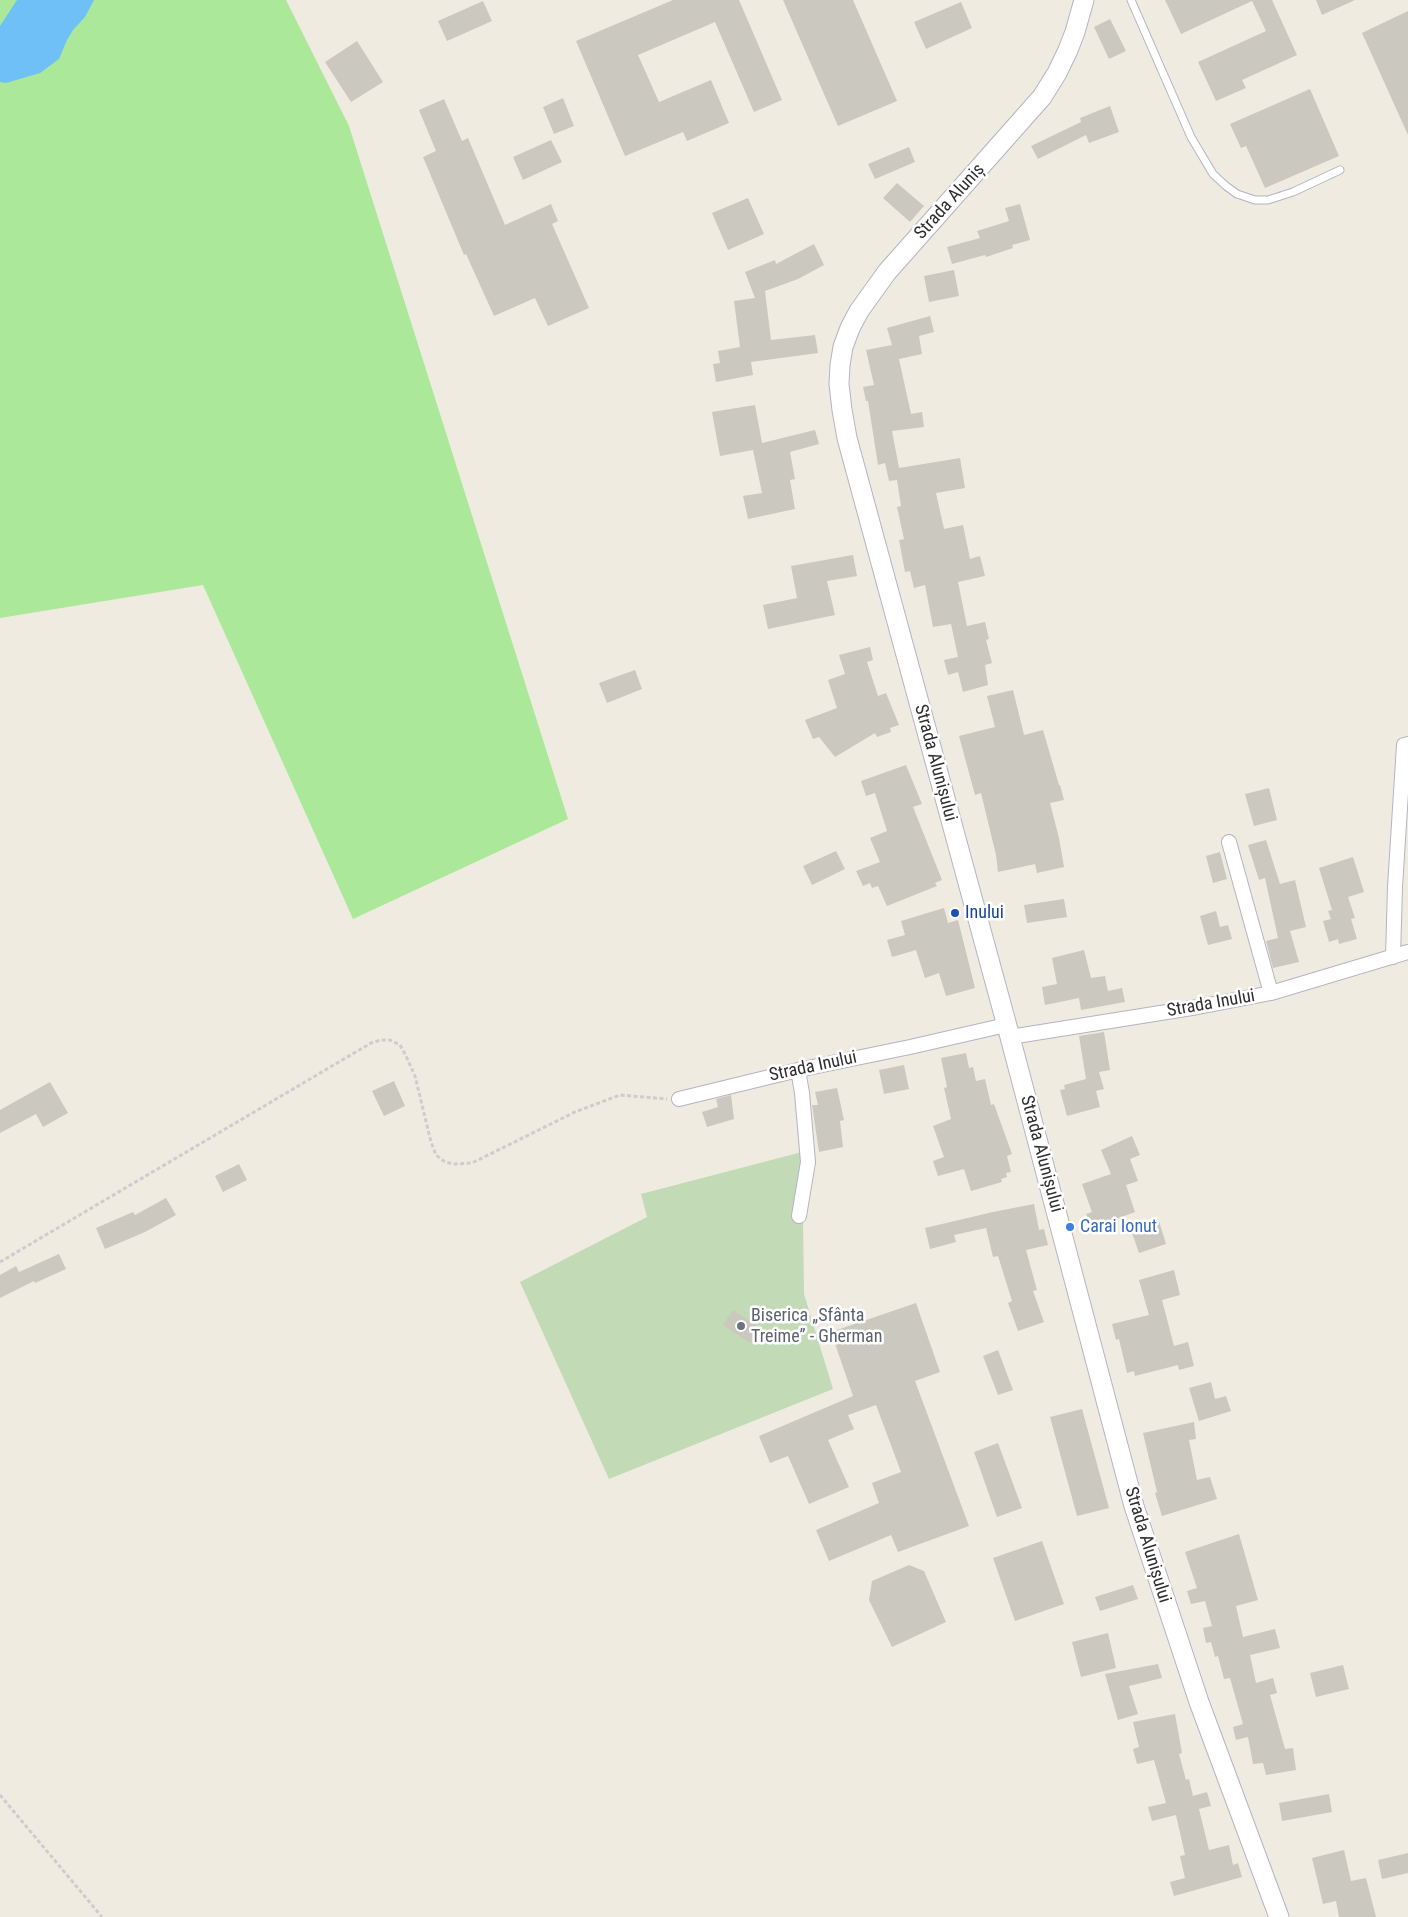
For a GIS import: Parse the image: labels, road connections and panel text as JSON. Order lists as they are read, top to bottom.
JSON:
{
  "streets": {
    "main road": ["Strada Aluniș", "Strada Alunișului"],
    "street": ["Strada Inului"]
  },
  "crossings": [
    ["Strada Aluniș", "Strada Alunișului"],
    ["Strada Alunișului", "Strada Inului"]
  ],
  "places": ["Inului", "Carai Ionut", "Biserica „Sfânta Treime” - Gherman"]
}
